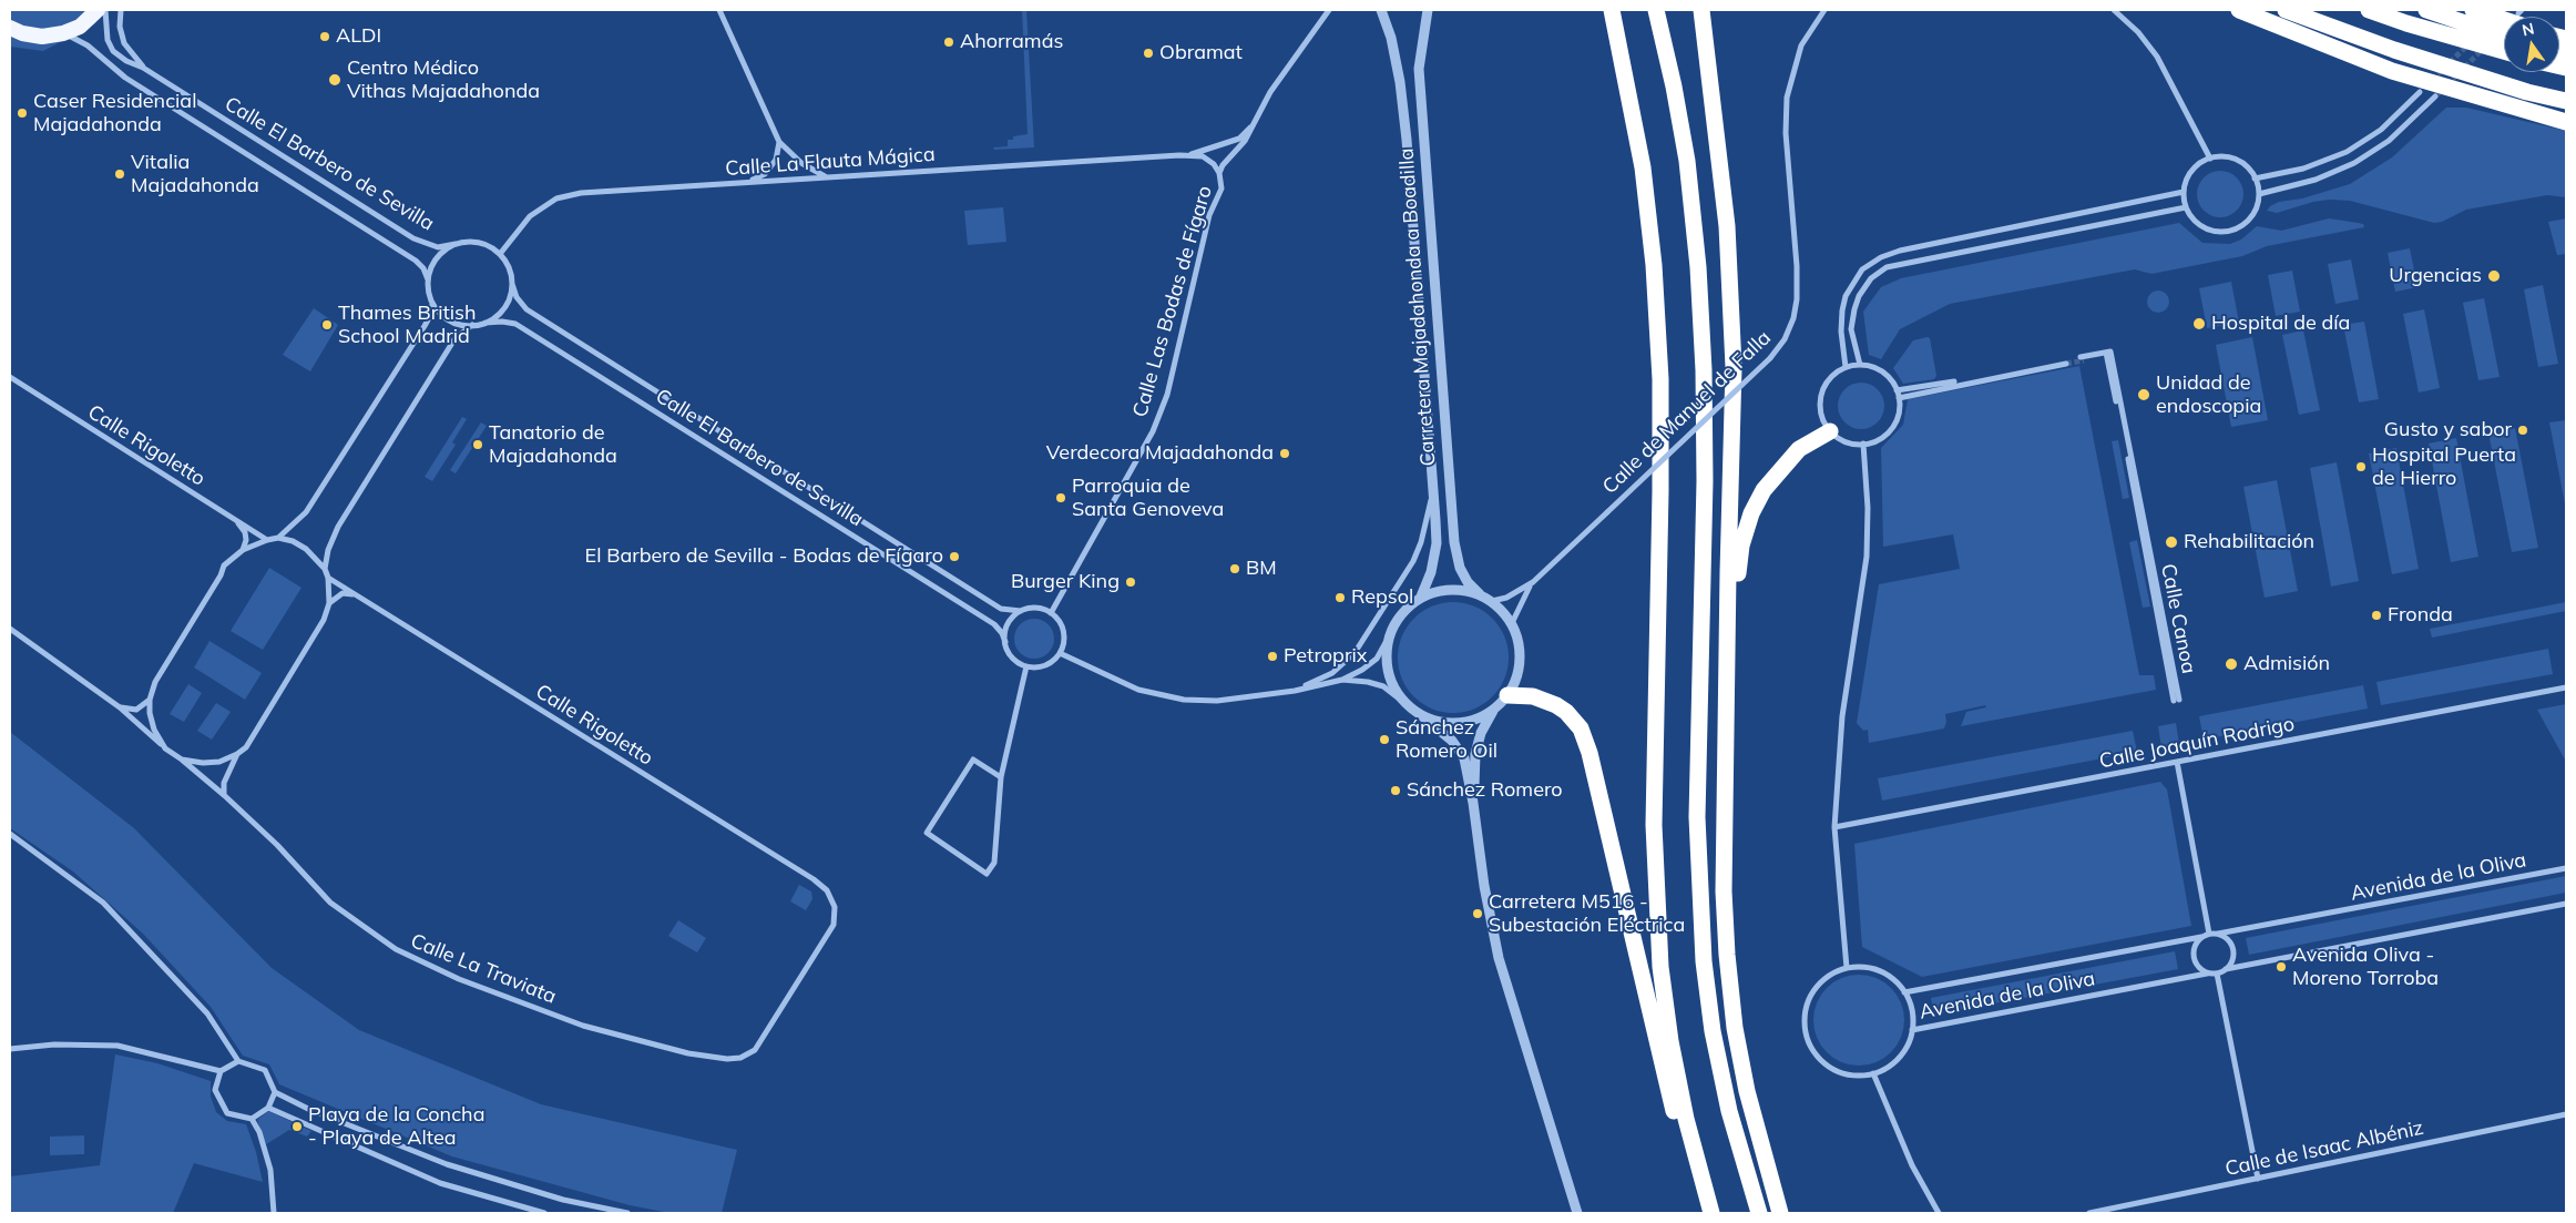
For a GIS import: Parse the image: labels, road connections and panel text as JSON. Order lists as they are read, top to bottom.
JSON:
{
  "streets": {
    "street": [
      "Calle La Flauta Mágica",
      "Calle El Barbero de Sevilla",
      "Calle Las Bodas de Fígaro",
      "Carretera Majadahonda a Boadilla",
      "Calle de Manuel de Falla",
      "Calle Rigoletto",
      "Calle Canoa",
      "Calle Joaquín Rodrigo",
      "Avenida de la Oliva",
      "Calle La Traviata",
      "Calle de Isaac Albéniz"
    ]
  },
  "crossings": [
    ["Calle La Flauta Mágica", "Calle El Barbero de Sevilla"],
    ["Calle La Flauta Mágica", "Calle Las Bodas de Fígaro"],
    ["Calle El Barbero de Sevilla", "Calle Las Bodas de Fígaro"],
    ["Carretera Majadahonda a Boadilla", "Calle de Manuel de Falla"],
    ["Calle Rigoletto", "Calle La Traviata"]
  ],
  "places": [
    "ALDI",
    "Ahorramás",
    "Obramat",
    "Centro Médico Vithas Majadahonda",
    "Caser Residencial Majadahonda",
    "Vitalia Majadahonda",
    "Urgencias",
    "Hospital de día",
    "Thames British School Madrid",
    "Unidad de endoscopia",
    "Gusto y sabor",
    "Tanatorio de Majadahonda",
    "Verdecora Majadahonda",
    "Hospital Puerta de Hierro",
    "Parroquia de Santa Genoveva",
    "Rehabilitación",
    "El Barbero de Sevilla - Bodas de Fígaro",
    "BM",
    "Burger King",
    "Repsol",
    "Fronda",
    "Petroprix",
    "Admisión",
    "Sánchez Romero Oil",
    "Sánchez Romero",
    "Carretera M516 - Subestación Eléctrica",
    "Avenida Oliva - Moreno Torroba",
    "Playa de la Concha - Playa de Altea"
  ],
  "north": "top"
}
